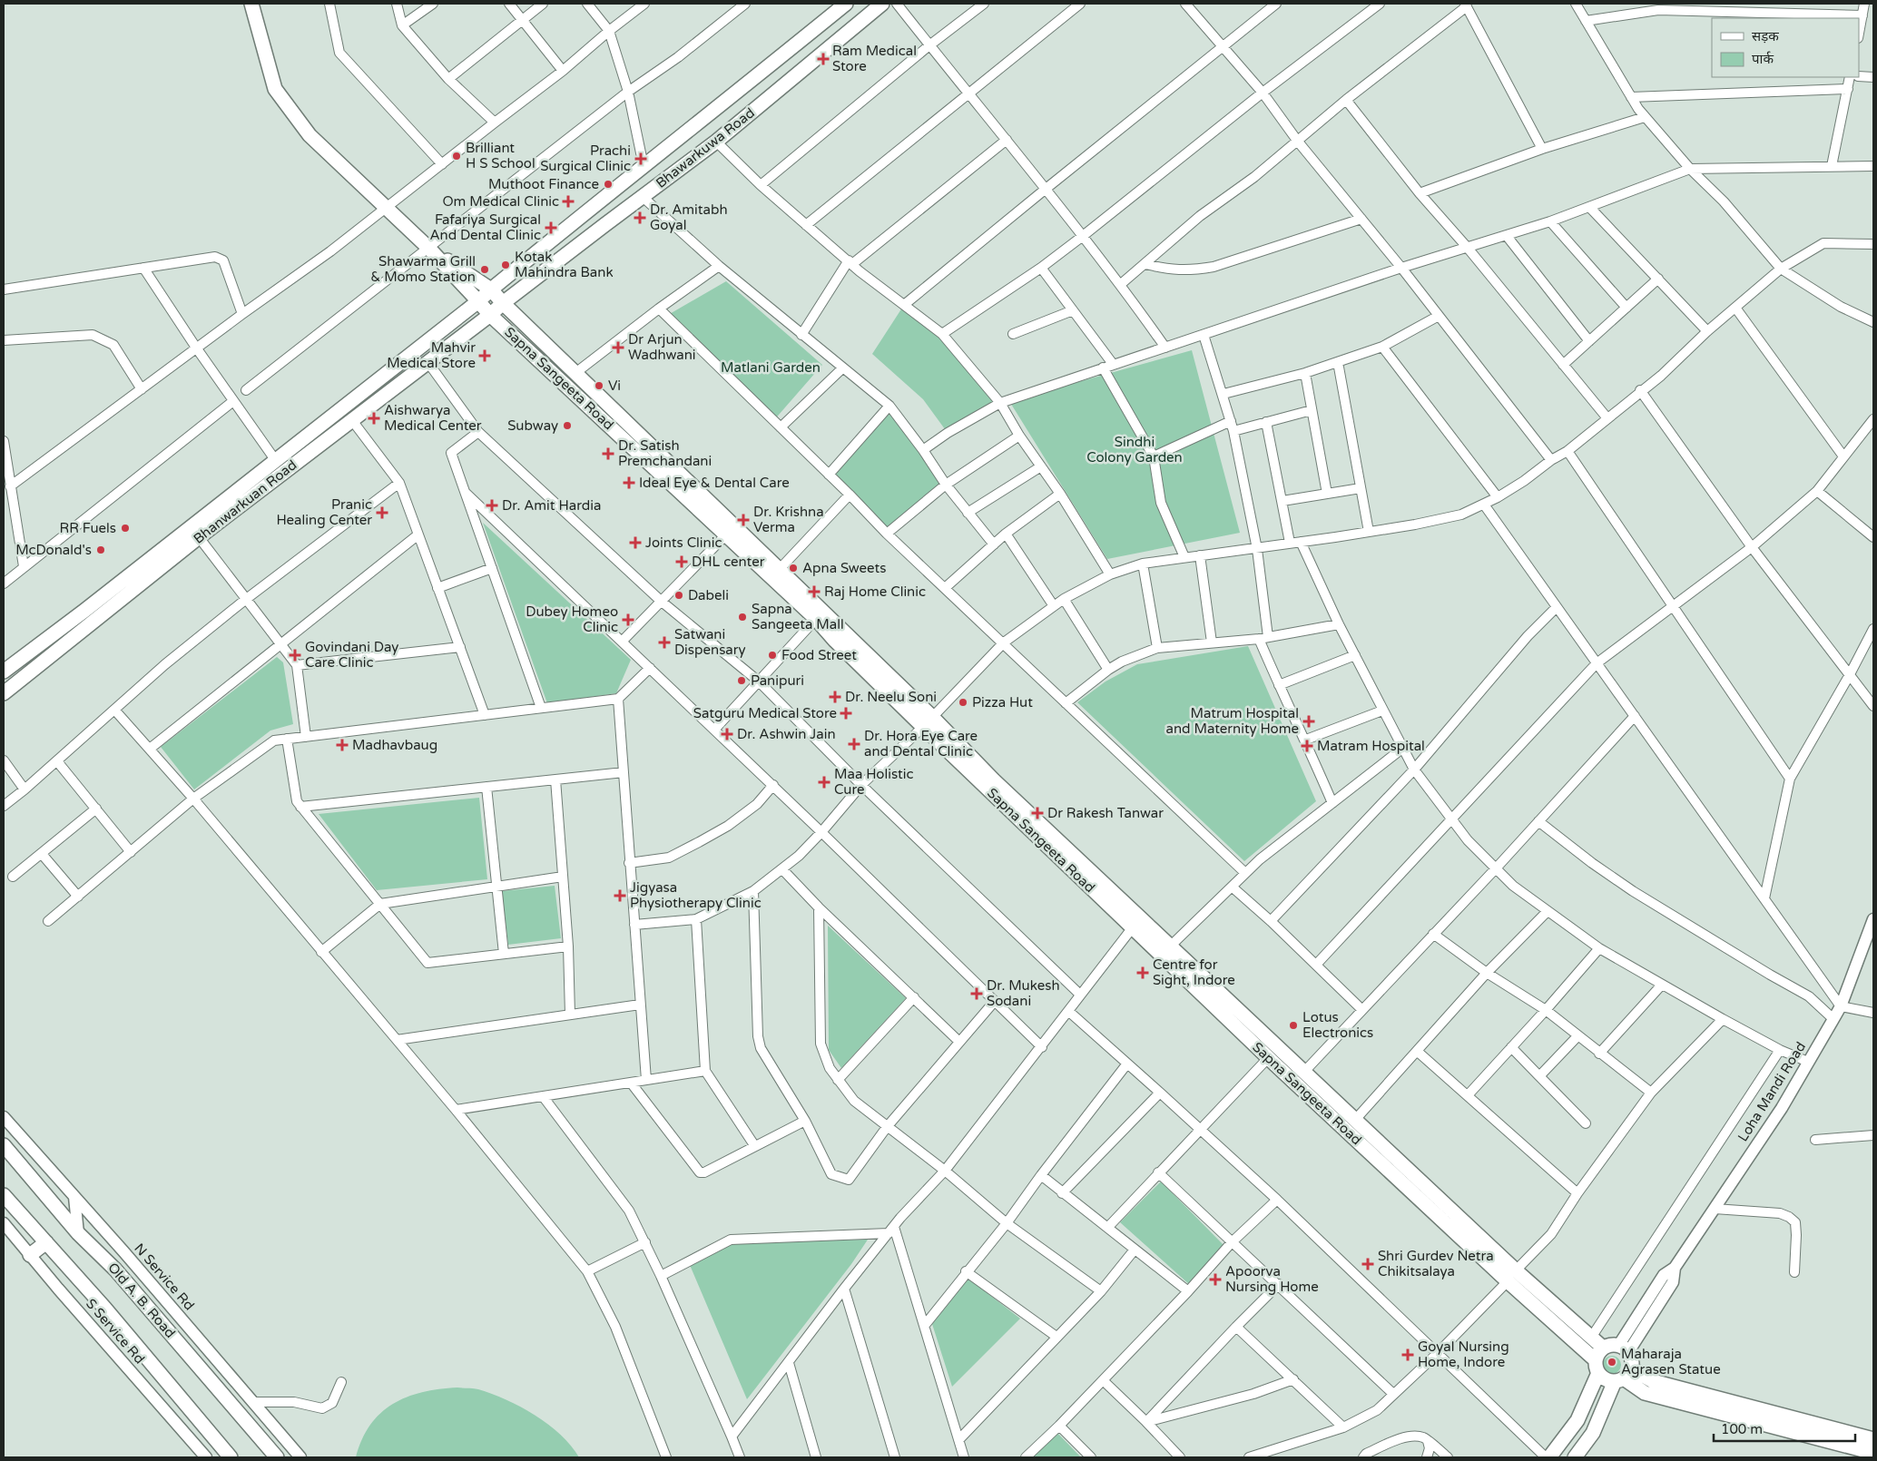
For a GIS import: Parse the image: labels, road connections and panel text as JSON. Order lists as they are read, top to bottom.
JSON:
{
  "streets": {
    "main road": [
      "Bhawarkuwa Road",
      "Sapna Sangeeta Road",
      "Bhanwarkuan Road",
      "Old A. B. Road"
    ],
    "street": ["Loha Mandi Road", "N Service Rd", "S Service Rd"]
  },
  "crossings": [
    ["Bhawarkuwa Road", "Sapna Sangeeta Road"],
    ["Bhawarkuwa Road", "Bhanwarkuan Road"],
    ["Sapna Sangeeta Road", "Bhanwarkuan Road"],
    ["Sapna Sangeeta Road", "Loha Mandi Road"]
  ],
  "parks": ["Matlani Garden", "Sindhi Colony Garden"],
  "places": {
    "health": [
      "Ram Medical Store",
      "Prachi Surgical Clinic",
      "Om Medical Clinic",
      "Dr. Amitabh Goyal",
      "Fafariya Surgical And Dental Clinic",
      "Dr Arjun Wadhwani",
      "Mahvir Medical Store",
      "Aishwarya Medical Center",
      "Dr. Satish Premchandani",
      "Ideal Eye & Dental Care",
      "Dr. Amit Hardia",
      "Pranic Healing Center",
      "Dr. Krishna Verma",
      "Joints Clinic",
      "DHL center",
      "Raj Home Clinic",
      "Dubey Homeo Clinic",
      "Satwani Dispensary",
      "Govindani Day Care Clinic",
      "Dr. Neelu Soni",
      "Satguru Medical Store",
      "Matrum Hospital and Maternity Home",
      "Dr. Ashwin Jain",
      "Dr. Hora Eye Care and Dental Clinic",
      "Madhavbaug",
      "Matram Hospital",
      "Maa Holistic Cure",
      "Dr Rakesh Tanwar",
      "Jigyasa Physiotherapy Clinic",
      "Centre for Sight, Indore",
      "Dr. Mukesh Sodani",
      "Shri Gurdev Netra Chikitsalaya",
      "Apoorva Nursing Home",
      "Goyal Nursing Home, Indore"
    ],
    "other": [
      "Brilliant H S School",
      "Muthoot Finance",
      "Kotak Mahindra Bank",
      "Shawarma Grill & Momo Station",
      "Vi",
      "Subway",
      "RR Fuels",
      "McDonald's",
      "Apna Sweets",
      "Dabeli",
      "Sapna Sangeeta Mall",
      "Food Street",
      "Panipuri",
      "Pizza Hut",
      "Lotus Electronics",
      "Maharaja Agrasen Statue"
    ]
  },
  "legend": ["सड़क", "पार्क"],
  "scale_bar": "100 m"
}
